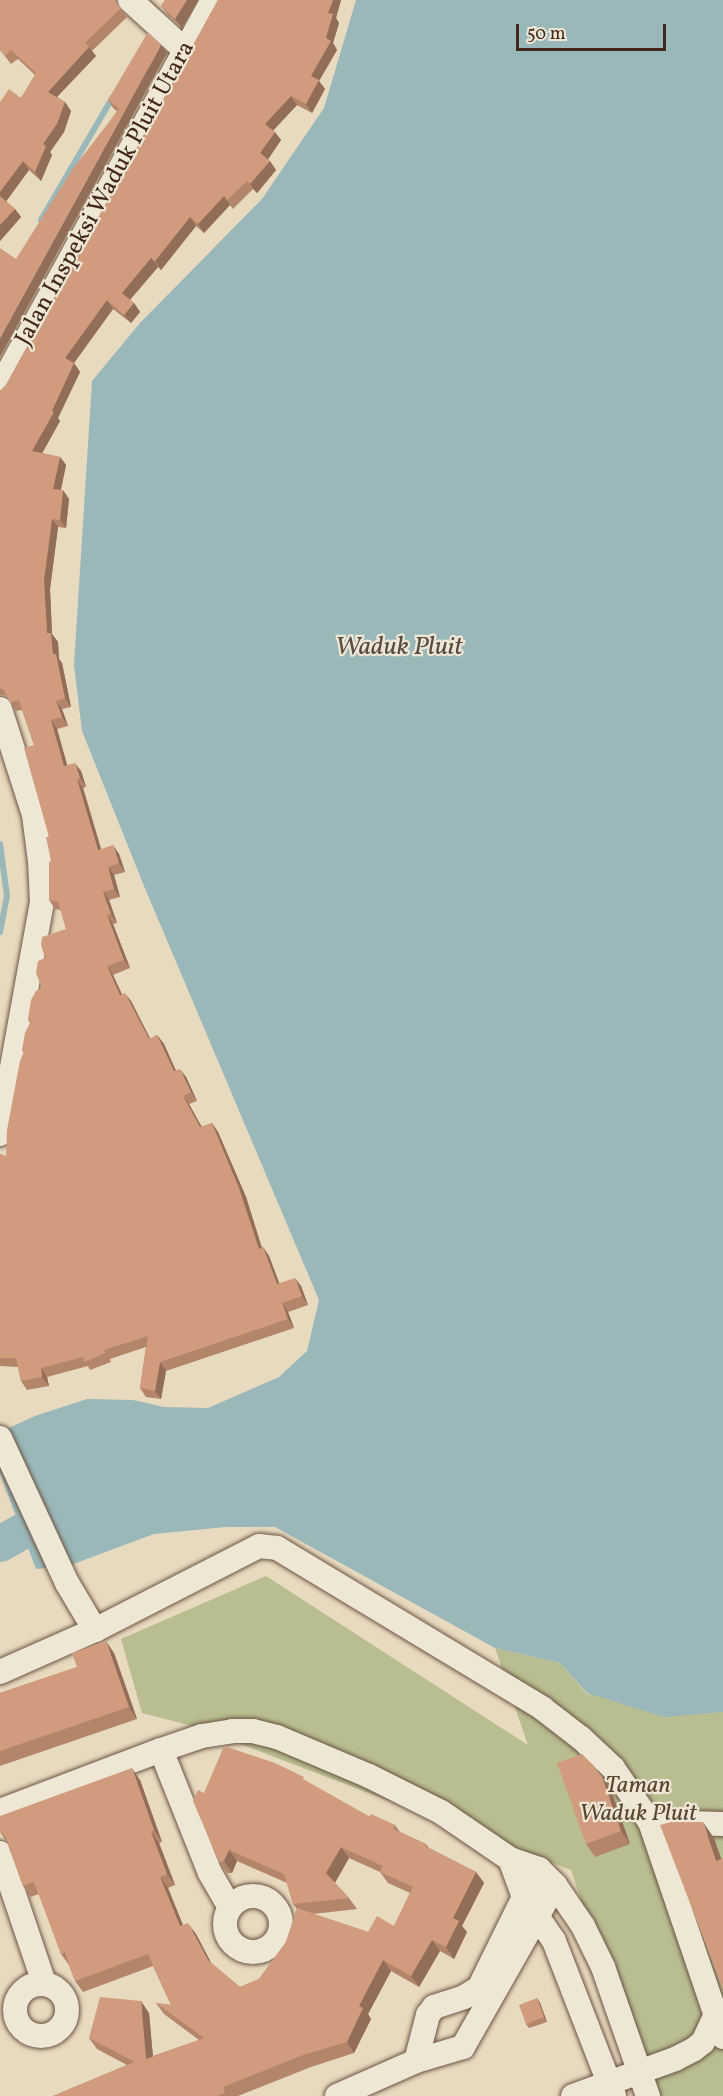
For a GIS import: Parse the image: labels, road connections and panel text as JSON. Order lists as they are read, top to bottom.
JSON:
{
  "streets": {
    "street": ["Jalan Inspeksi Waduk Pluit Utara"]
  },
  "water": ["Waduk Pluit"],
  "parks": ["Taman Waduk Pluit"],
  "scale_bar": "50 m"
}
